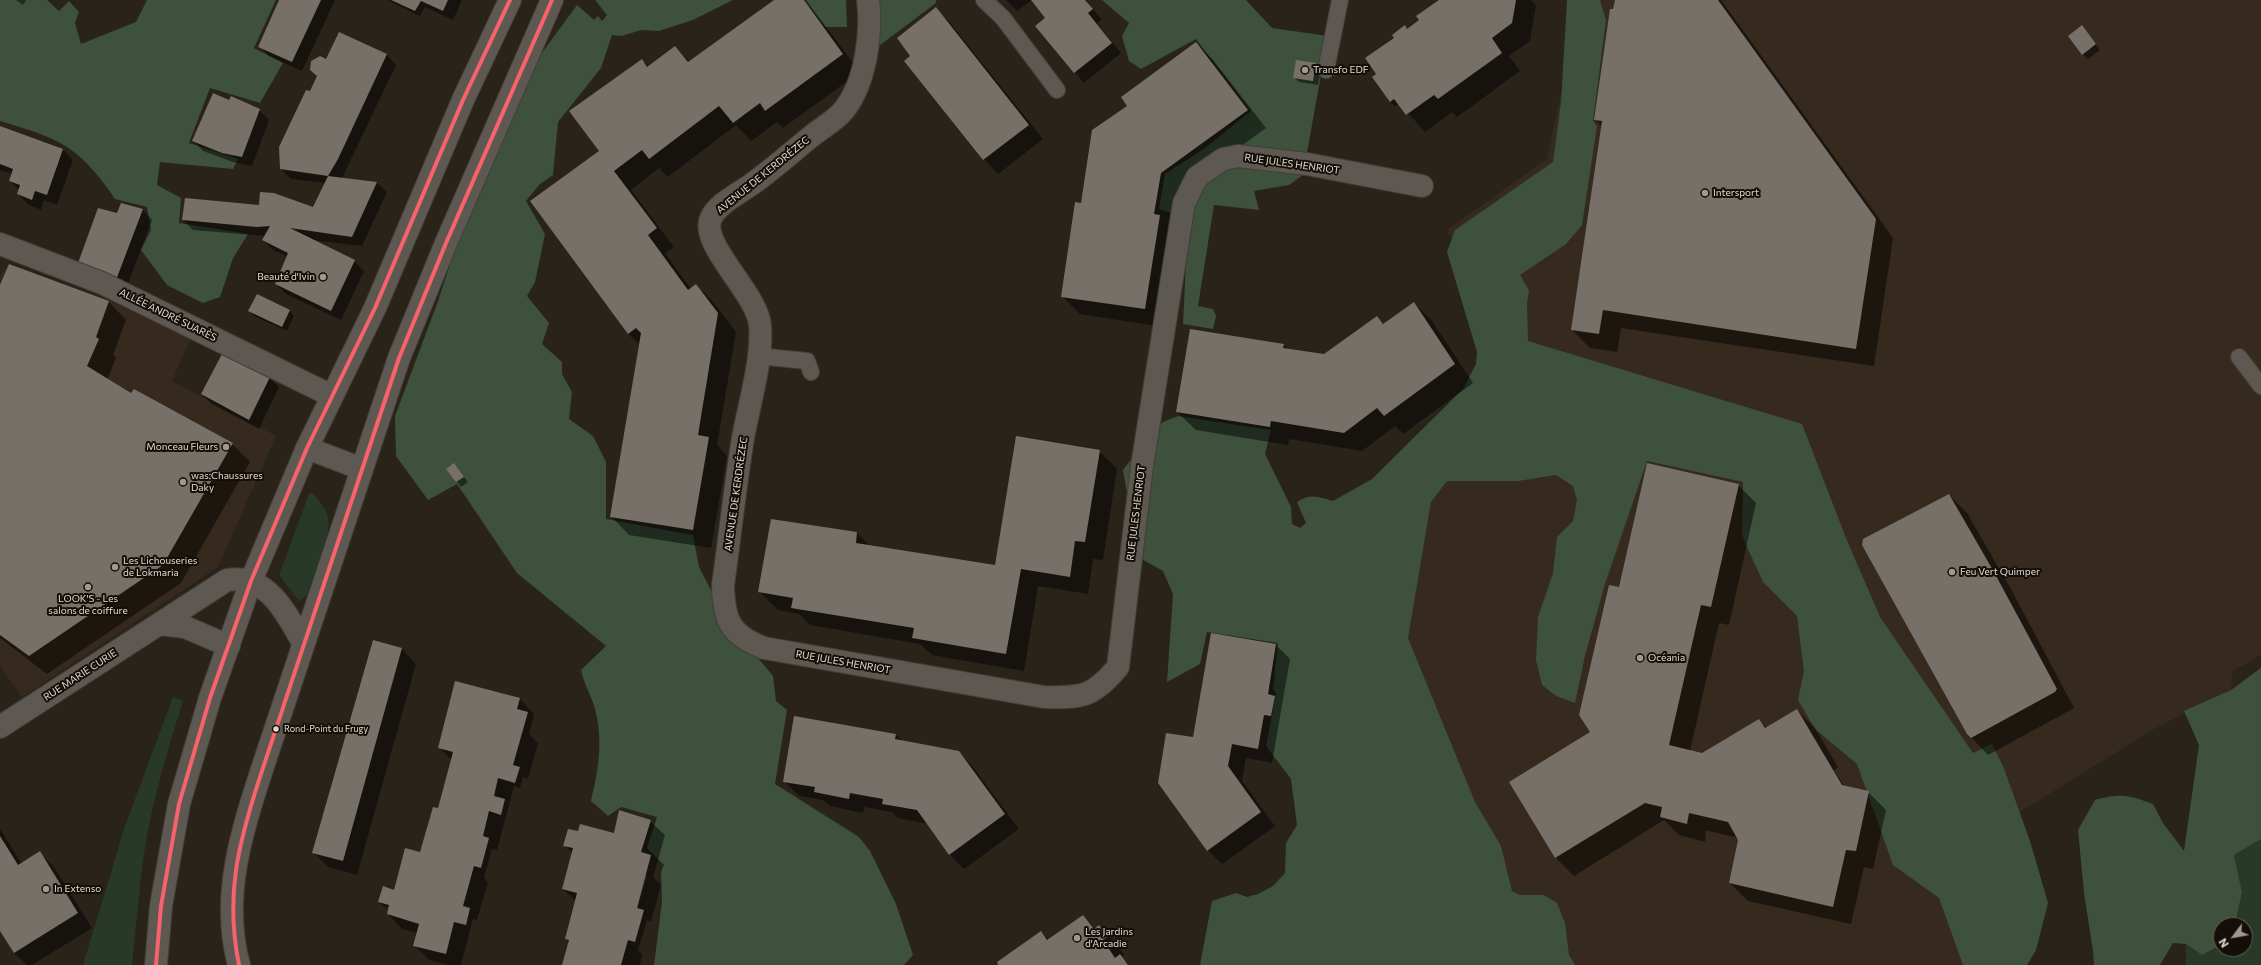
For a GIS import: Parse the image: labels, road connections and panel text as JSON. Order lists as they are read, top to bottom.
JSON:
{
  "streets": {
    "street": [
      "RUE JULES HENRIOT",
      "AVENUE DE KERDRÉZEC",
      "ALLÉE ANDRÉ SUARÈS",
      "RUE MARIE CURIE"
    ]
  },
  "crossings": [
    ["RUE JULES HENRIOT", "AVENUE DE KERDRÉZEC"]
  ],
  "places": [
    "Transfo EDF",
    "Intersport",
    "Beauté d'Ivin",
    "Monceau Fleurs",
    "was:Chaussures Daky",
    "Les Lichouseries de Lokmaria",
    "Feu Vert Quimper",
    "LOOK'S - Les salons de coiffure",
    "Océania",
    "Rond-Point du Frugy",
    "In Extenso",
    "Les Jardins d'Arcadie"
  ],
  "north": "bottom left"
}
